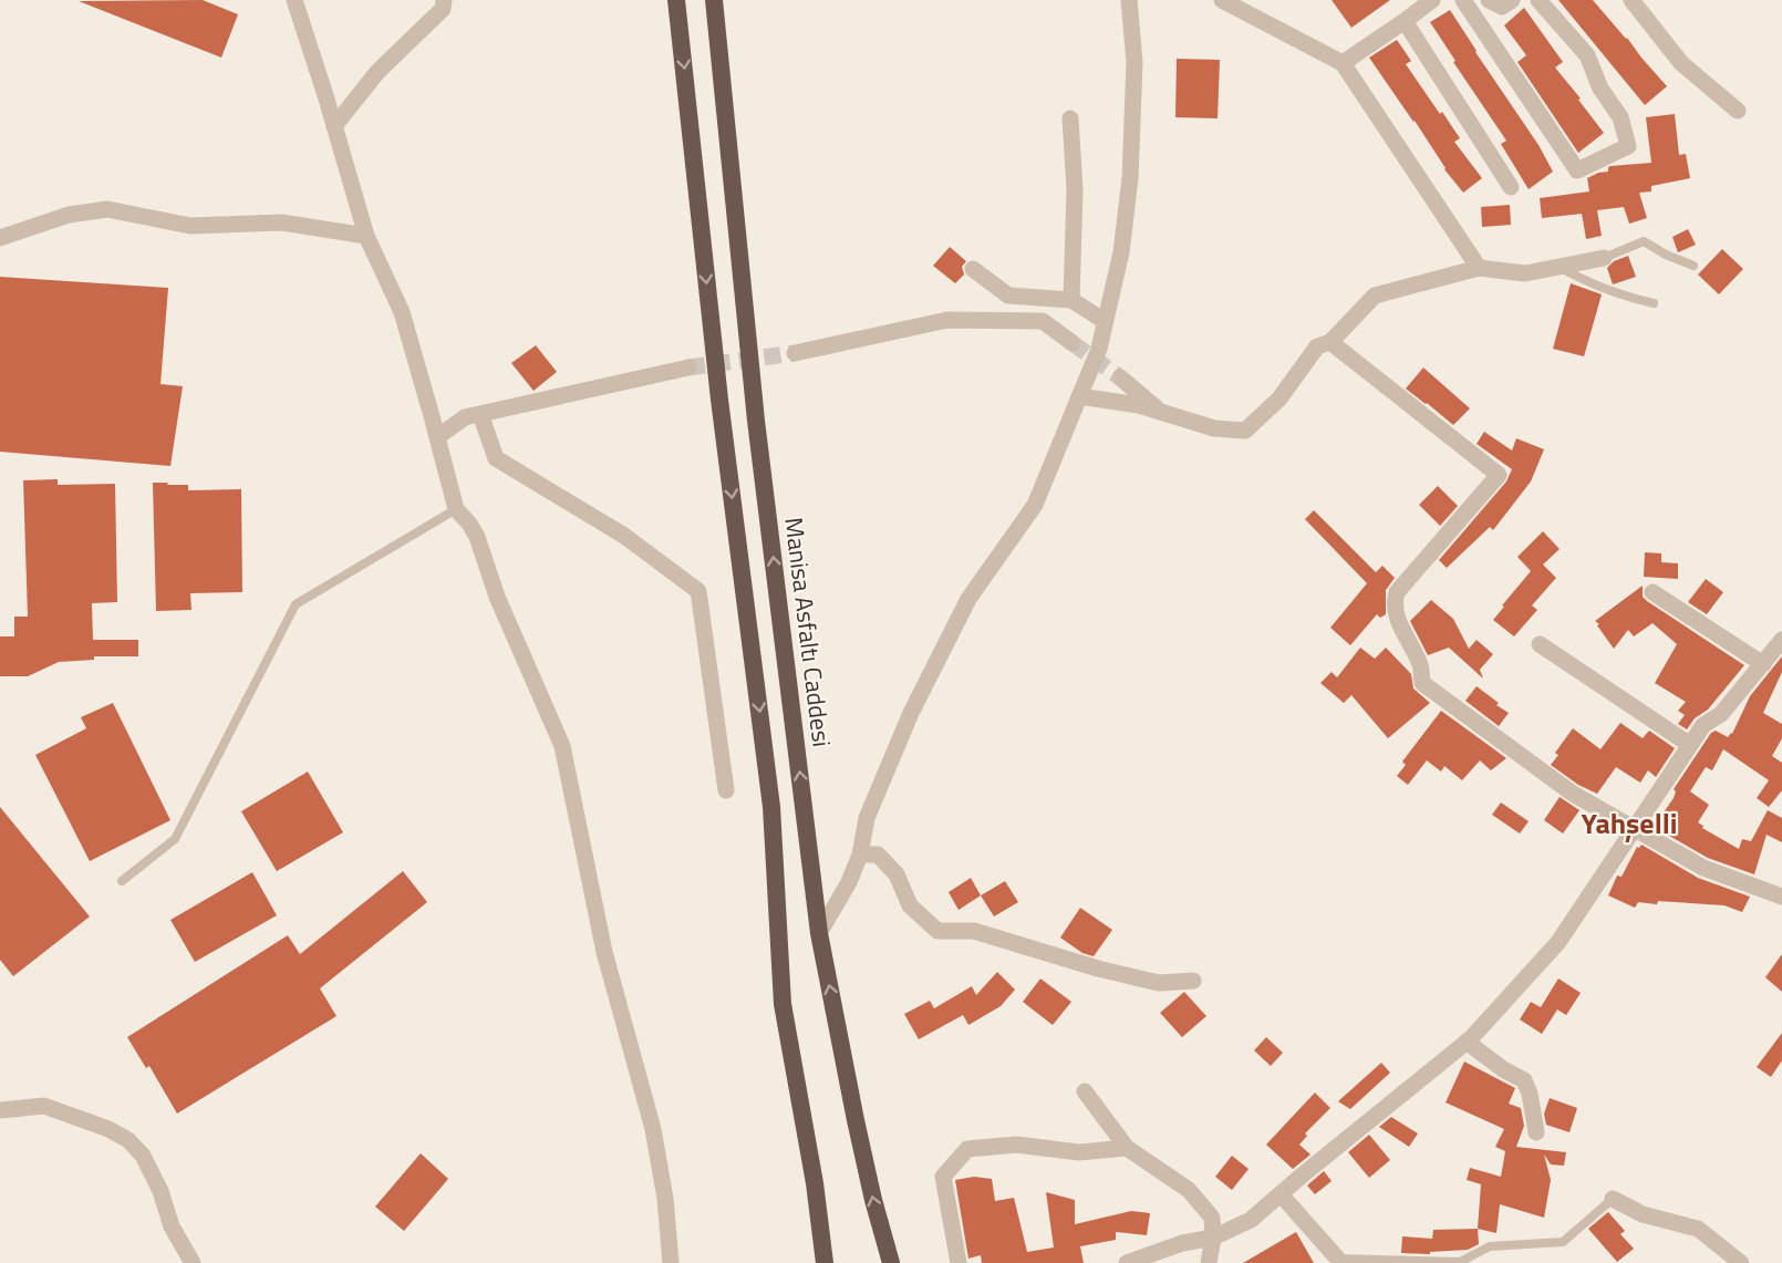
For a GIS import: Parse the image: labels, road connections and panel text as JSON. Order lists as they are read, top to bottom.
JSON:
{
  "streets": {
    "highway": ["Manisa Asfaltı Caddesi"]
  },
  "districts": ["Yahşelli"]
}
